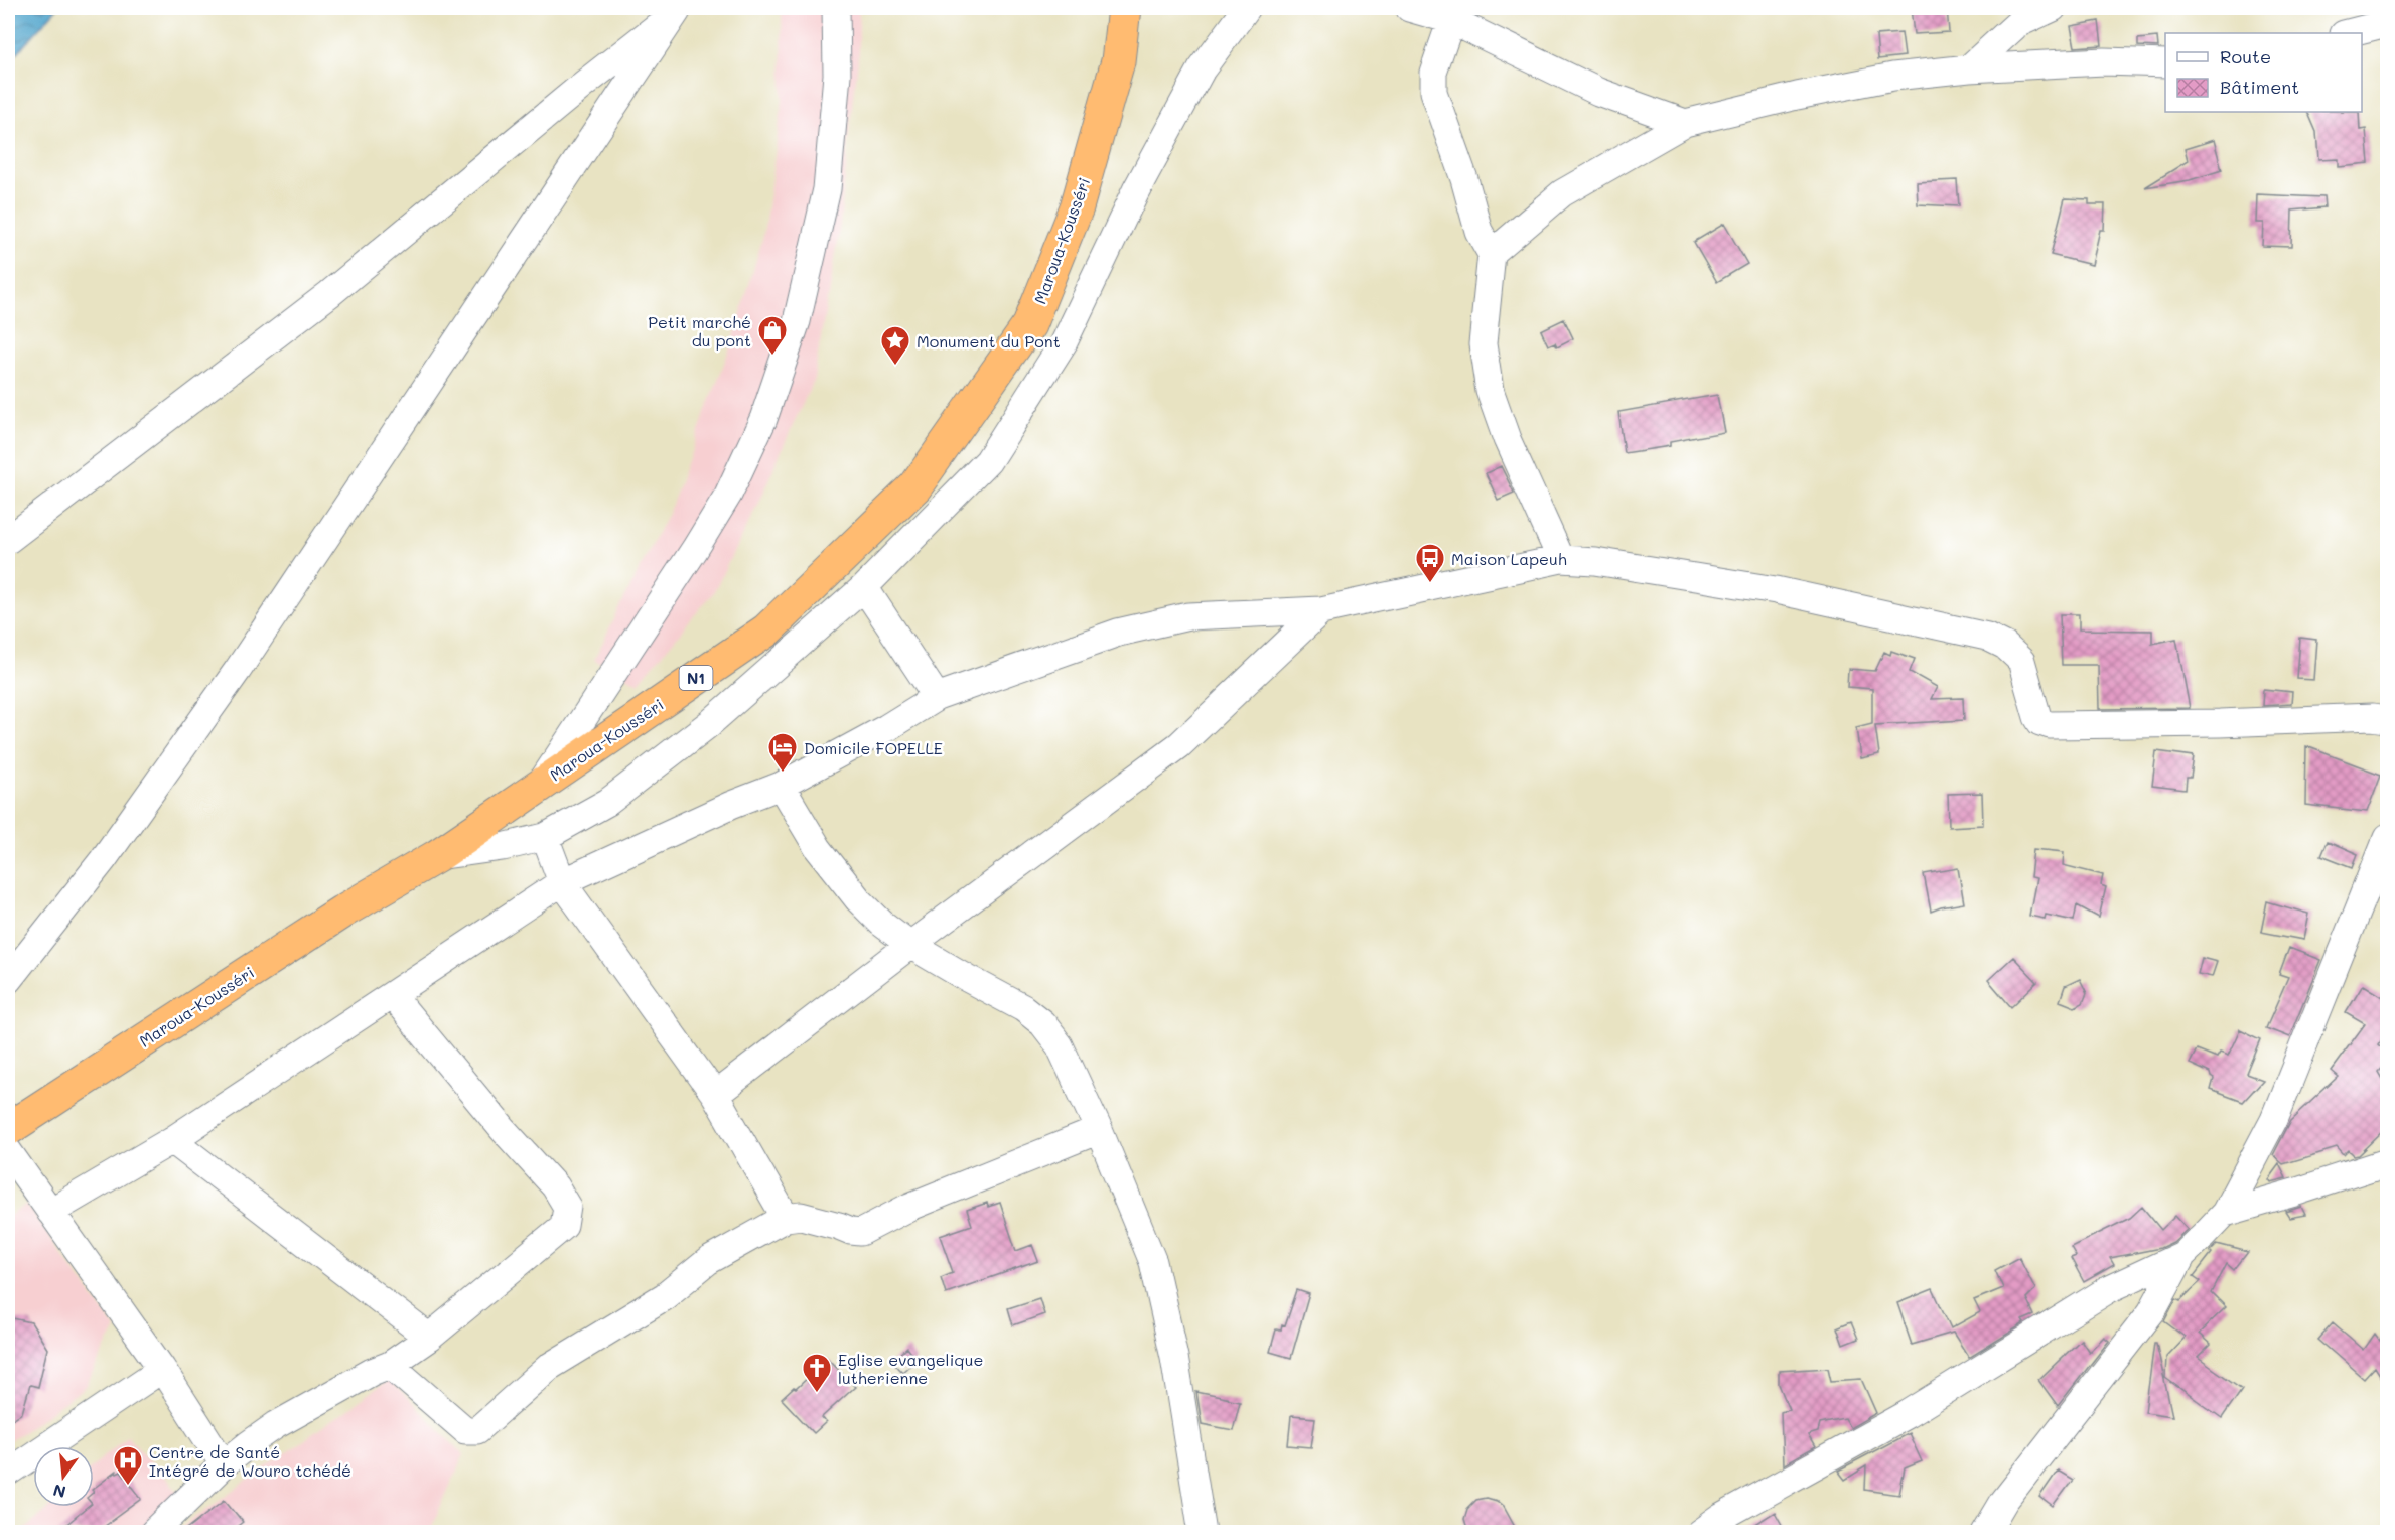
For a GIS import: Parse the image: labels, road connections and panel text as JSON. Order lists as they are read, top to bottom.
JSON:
{
  "streets": {
    "highway": ["Maroua-Kousséri", "N1"]
  },
  "places": {
    "shop": ["Petit marché du pont"],
    "place": ["Monument du Pont"],
    "bus stop": ["Maison Lapeuh"],
    "hotel": ["Domicile FOPELLE"],
    "church": ["Eglise evangelique lutherienne"],
    "hospital": ["Centre de Santé Intégré de Wouro tchédé"]
  },
  "legend": ["Route", "Bâtiment"],
  "north": "bottom"
}
